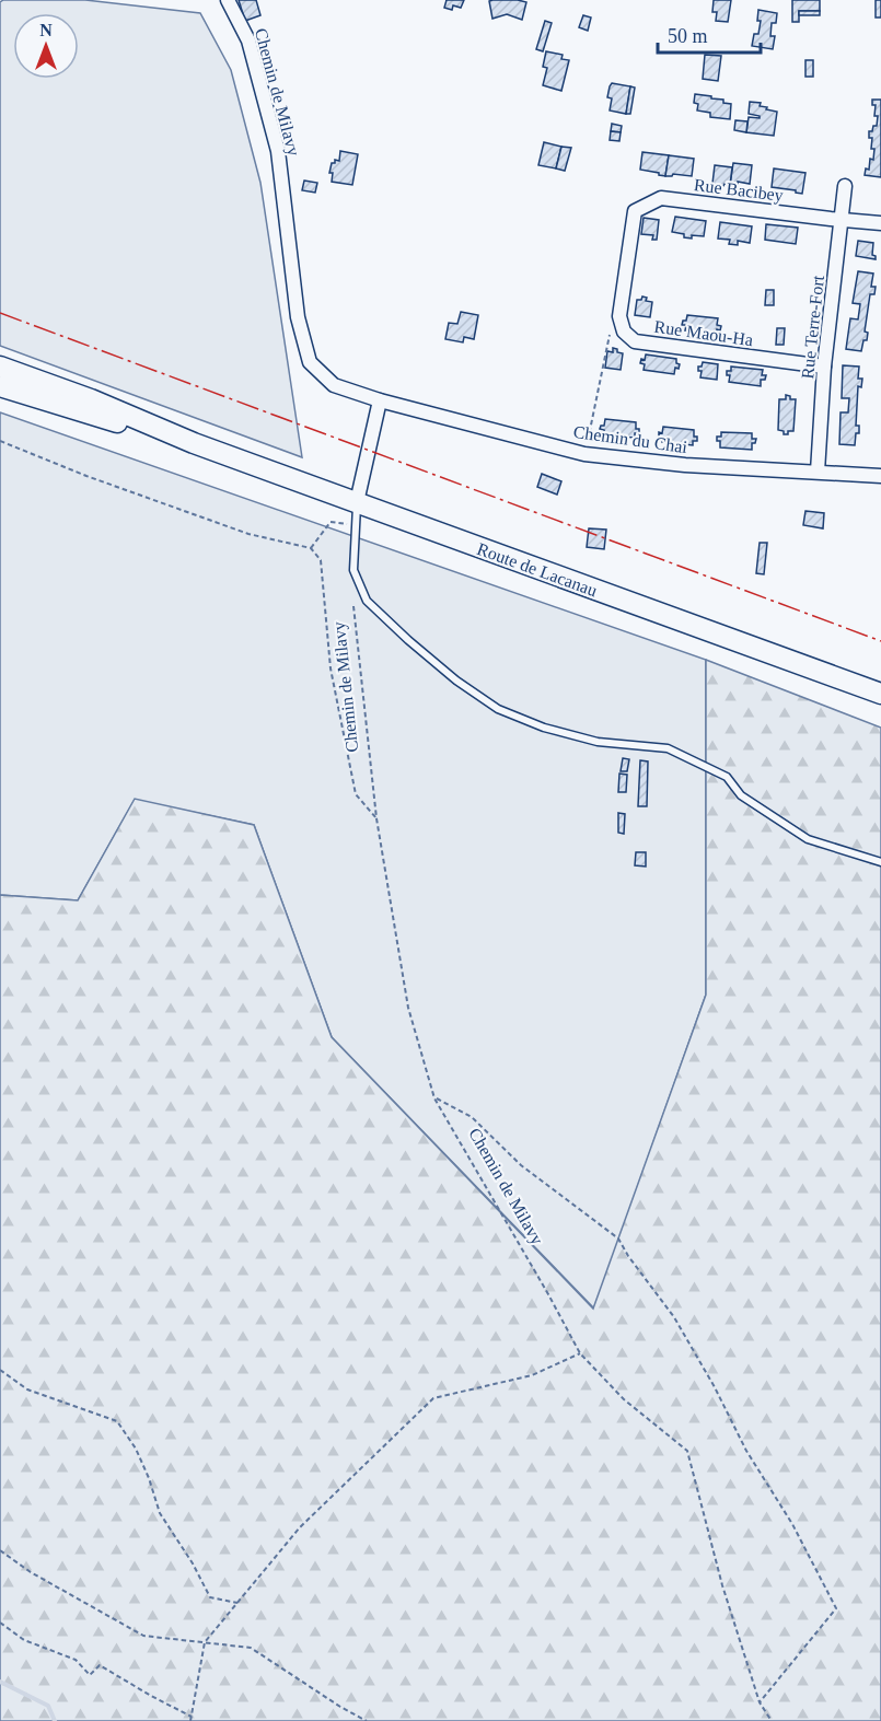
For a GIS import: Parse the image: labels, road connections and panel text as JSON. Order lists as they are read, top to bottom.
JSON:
{
  "streets": {
    "main road": ["Route de Lacanau"],
    "street": [
      "Chemin de Milavy",
      "Rue Bacibey",
      "Rue Terre-Fort",
      "Rue Maou-Ha",
      "Chemin du Chai"
    ]
  },
  "crossings": [
    ["Chemin de Milavy", "Chemin du Chai"],
    ["Rue Bacibey", "Rue Terre-Fort"],
    ["Rue Bacibey", "Rue Maou-Ha"],
    ["Rue Terre-Fort", "Rue Maou-Ha"],
    ["Rue Terre-Fort", "Chemin du Chai"]
  ],
  "scale_bar": "50 m",
  "north": "top"
}
